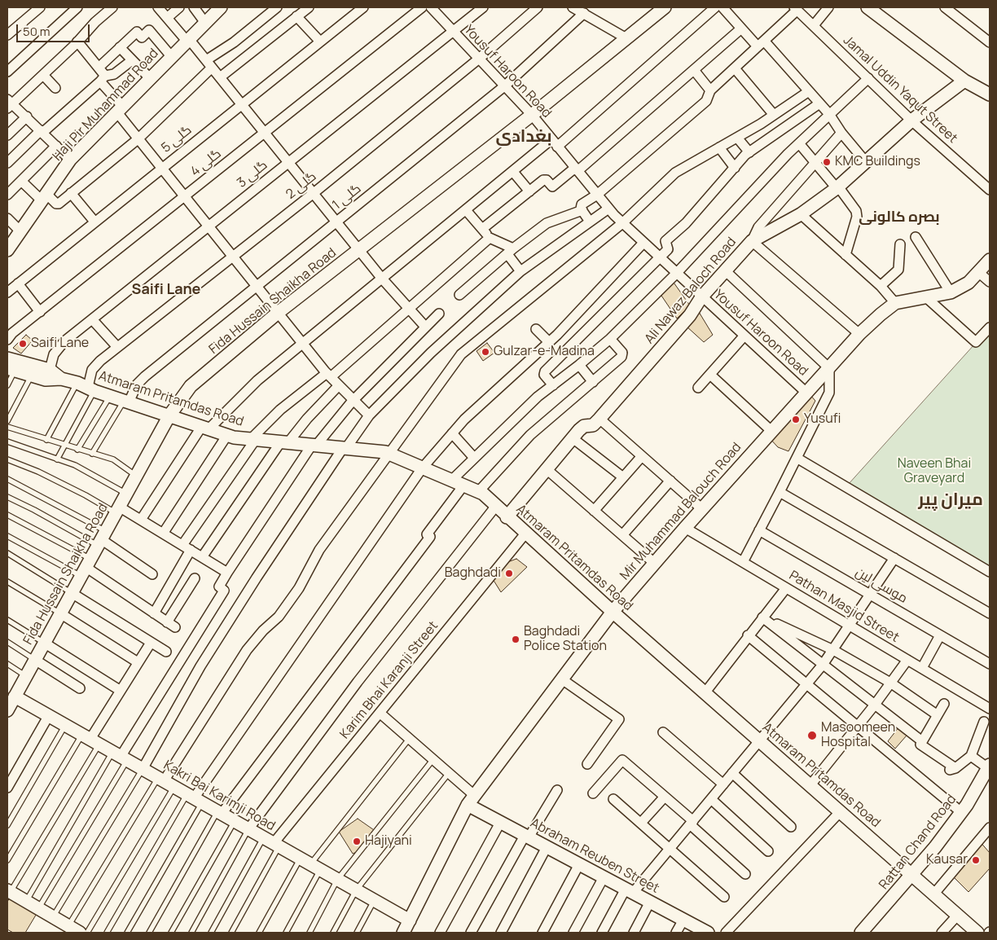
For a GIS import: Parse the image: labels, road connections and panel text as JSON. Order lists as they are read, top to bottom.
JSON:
{
  "streets": {
    "street": [
      "Yousuf Haroon Road",
      "Jamal Uddin Yaqut Street",
      "Haji Pir Muhammad Road",
      "گلی 5",
      "گلی 4",
      "گلی 3",
      "گلی 2",
      "گلی 1",
      "Ali Nawaz Baloch Road",
      "Fida Hussain Shaikha Road",
      "Atmaram Pritamdas Road",
      "Mir Muhammad Balouch Road",
      "موسی لین",
      "Pathan Masjid Street",
      "Karim Bhai Karanji Street",
      "Kakri Bai Karimji Road",
      "Rattan Chand Road",
      "Abraham Reuben Street"
    ]
  },
  "crossings": [
    ["Yousuf Haroon Road", "گلی 3"],
    ["Yousuf Haroon Road", "گلی 2"],
    ["Yousuf Haroon Road", "گلی 1"],
    ["Yousuf Haroon Road", "Ali Nawaz Baloch Road"],
    ["Yousuf Haroon Road", "Fida Hussain Shaikha Road"],
    ["Yousuf Haroon Road", "Mir Muhammad Balouch Road"],
    ["Jamal Uddin Yaqut Street", "Ali Nawaz Baloch Road"],
    ["گلی 3", "Atmaram Pritamdas Road"],
    ["گلی 2", "Atmaram Pritamdas Road"],
    ["گلی 1", "Atmaram Pritamdas Road"],
    ["Ali Nawaz Baloch Road", "Atmaram Pritamdas Road"],
    ["Fida Hussain Shaikha Road", "Atmaram Pritamdas Road"],
    ["Fida Hussain Shaikha Road", "Kakri Bai Karimji Road"],
    ["Atmaram Pritamdas Road", "Mir Muhammad Balouch Road"],
    ["Atmaram Pritamdas Road", "Karim Bhai Karanji Street"],
    ["Atmaram Pritamdas Road", "Rattan Chand Road"],
    ["Mir Muhammad Balouch Road", "Pathan Masjid Street"],
    ["Mir Muhammad Balouch Road", "Kakri Bai Karimji Road"],
    ["Mir Muhammad Balouch Road", "Abraham Reuben Street"],
    ["Karim Bhai Karanji Street", "Kakri Bai Karimji Road"]
  ],
  "districts": [
    "بغدادی",
    "بصرہ کالونی",
    "Saifi Lane",
    "میران پیر"
  ],
  "parks": ["Naveen Bhai Graveyard"],
  "places": [
    "KMC Buildings",
    "Saifi Lane",
    "Gulzar-e-Madina",
    "Yusufi",
    "Baghdadi",
    "Baghdadi Police Station",
    "Masoomeen Hospital",
    "Hajiyani",
    "Kausar"
  ],
  "scale_bar": "50 m"
}
